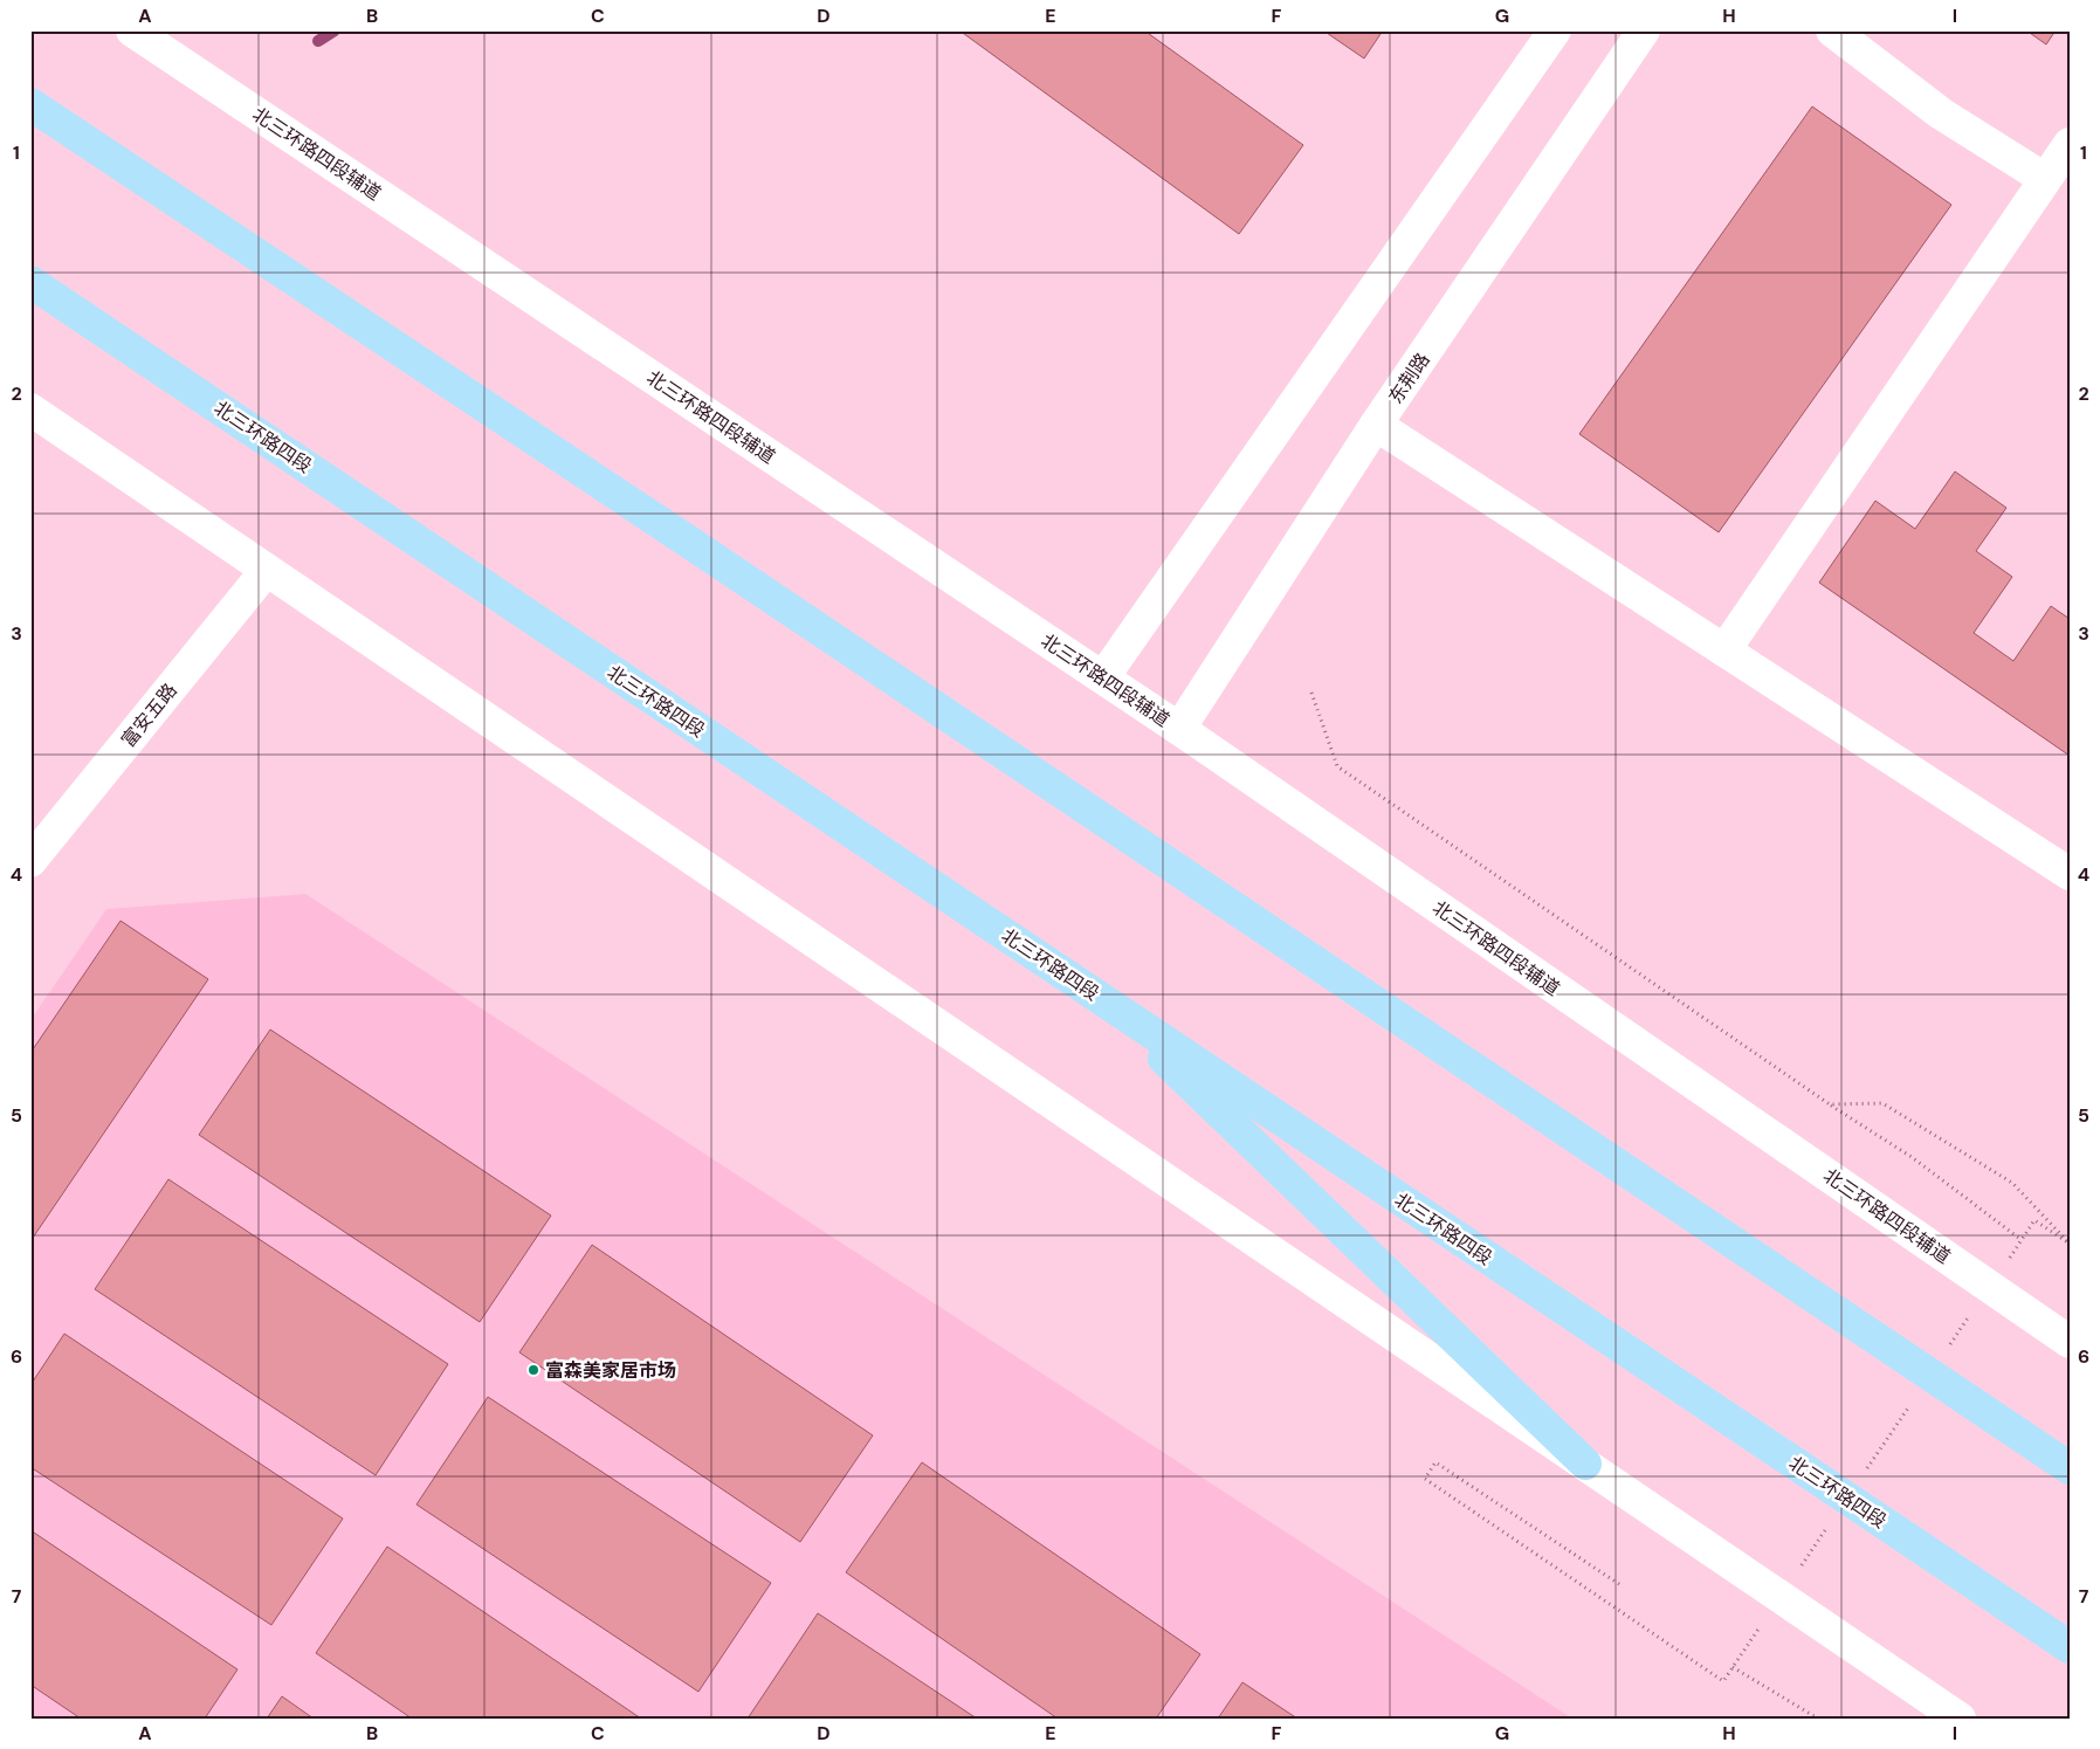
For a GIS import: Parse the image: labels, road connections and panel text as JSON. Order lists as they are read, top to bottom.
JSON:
{
  "streets": {
    "highway": ["北三环路四段"],
    "main road": ["北三环路四段辅道", "东荆路", "富安五路"]
  },
  "crossings": [
    ["北三环路四段辅道", "东荆路"]
  ],
  "places": ["富森美家居市场"],
  "grid": {
    "columns": [
      "A",
      "B",
      "C",
      "D",
      "E",
      "F",
      "G",
      "H",
      "I"
    ],
    "rows": [
      "1",
      "2",
      "3",
      "4",
      "5",
      "6",
      "7"
    ]
  }
}
